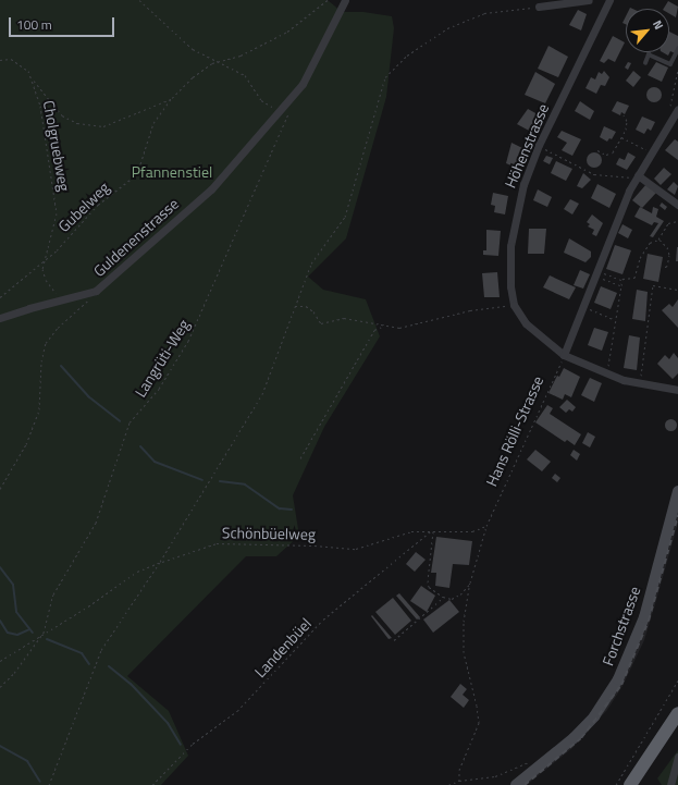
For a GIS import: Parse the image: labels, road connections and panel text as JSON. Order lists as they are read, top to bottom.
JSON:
{
  "streets": {
    "main road": ["Forchstrasse"],
    "street": ["Höhenstrasse", "Guldenenstrasse"],
    "path": [
      "Cholgruebweg",
      "Gubelweg",
      "Langrüti-Weg",
      "Hans Rölli-Strasse",
      "Schönbüelweg",
      "Landenbüel"
    ]
  },
  "crossings": [
    ["Cholgruebweg", "Gubelweg"],
    ["Höhenstrasse", "Hans Rölli-Strasse"],
    ["Langrüti-Weg", "Schönbüelweg"],
    ["Hans Rölli-Strasse", "Schönbüelweg"],
    ["Schönbüelweg", "Landenbüel"]
  ],
  "parks": ["Pfannenstiel"],
  "scale_bar": "100 m",
  "north": "top right"
}
